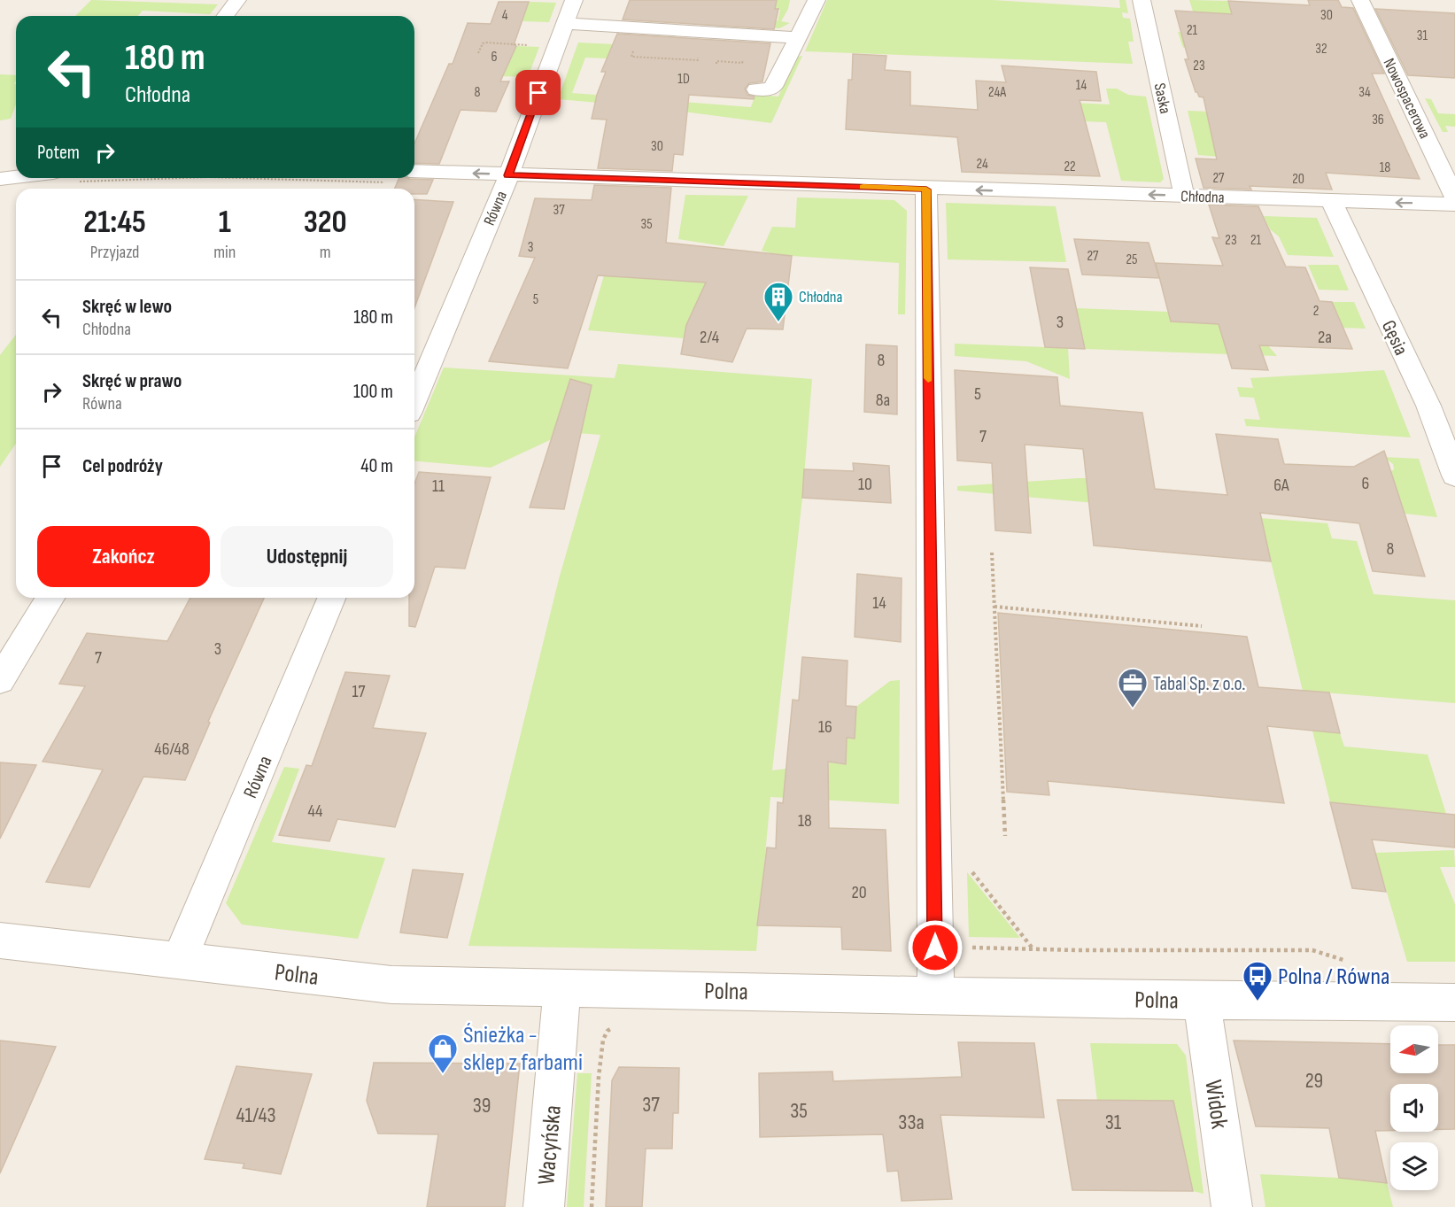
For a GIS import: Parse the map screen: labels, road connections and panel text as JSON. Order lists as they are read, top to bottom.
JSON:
{
  "streets": {
    "street": [
      "Saska",
      "Nowospacerowa",
      "Chłodna",
      "Równa",
      "Gęsia",
      "Polna",
      "Widok",
      "Wacyńska"
    ]
  },
  "crossings": [
    ["Saska", "Chłodna"],
    ["Chłodna", "Równa"],
    ["Chłodna", "Gęsia"],
    ["Równa", "Polna"],
    ["Polna", "Widok"],
    ["Polna", "Wacyńska"]
  ],
  "one_way": ["Chłodna"],
  "places": {
    "building": ["Chłodna"],
    "office": ["Tabal Sp. z o.o."],
    "bus stop": ["Polna / Równa"],
    "shop": ["Śnieżka - sklep z farbami"]
  },
  "house_numbers": [
    "4",
    "30",
    "21",
    "31",
    "32",
    "6",
    "23",
    "1D",
    "14",
    "8",
    "24A",
    "34",
    "36",
    "30",
    "24",
    "22",
    "18",
    "27",
    "20",
    "37",
    "35",
    "23",
    "21",
    "3",
    "27",
    "25",
    "5",
    "2",
    "3",
    "2/4",
    "2a",
    "8",
    "5",
    "8a",
    "7",
    "6",
    "10",
    "6A",
    "11",
    "8",
    "14",
    "3",
    "7",
    "17",
    "16",
    "46/48",
    "44",
    "18",
    "20",
    "29",
    "37",
    "39",
    "35",
    "41/43",
    "33a",
    "31"
  ],
  "north": "left",
  "page": {
    "turn": ["180 m", "Chłodna"],
    "then": "Potem",
    "eta": [
      "21:45",
      "Przyjazd",
      "1",
      "min",
      "320",
      "m"
    ],
    "list": [
      {
        "name": "Skręć w lewo",
        "note": "Chłodna",
        "value": "180 m"
      },
      {
        "name": "Skręć w prawo",
        "note": "Równa",
        "value": "100 m"
      },
      {
        "name": "Cel podróży",
        "value": "40 m"
      }
    ],
    "buttons": ["Zakończ", "Udostępnij"]
  }
}
